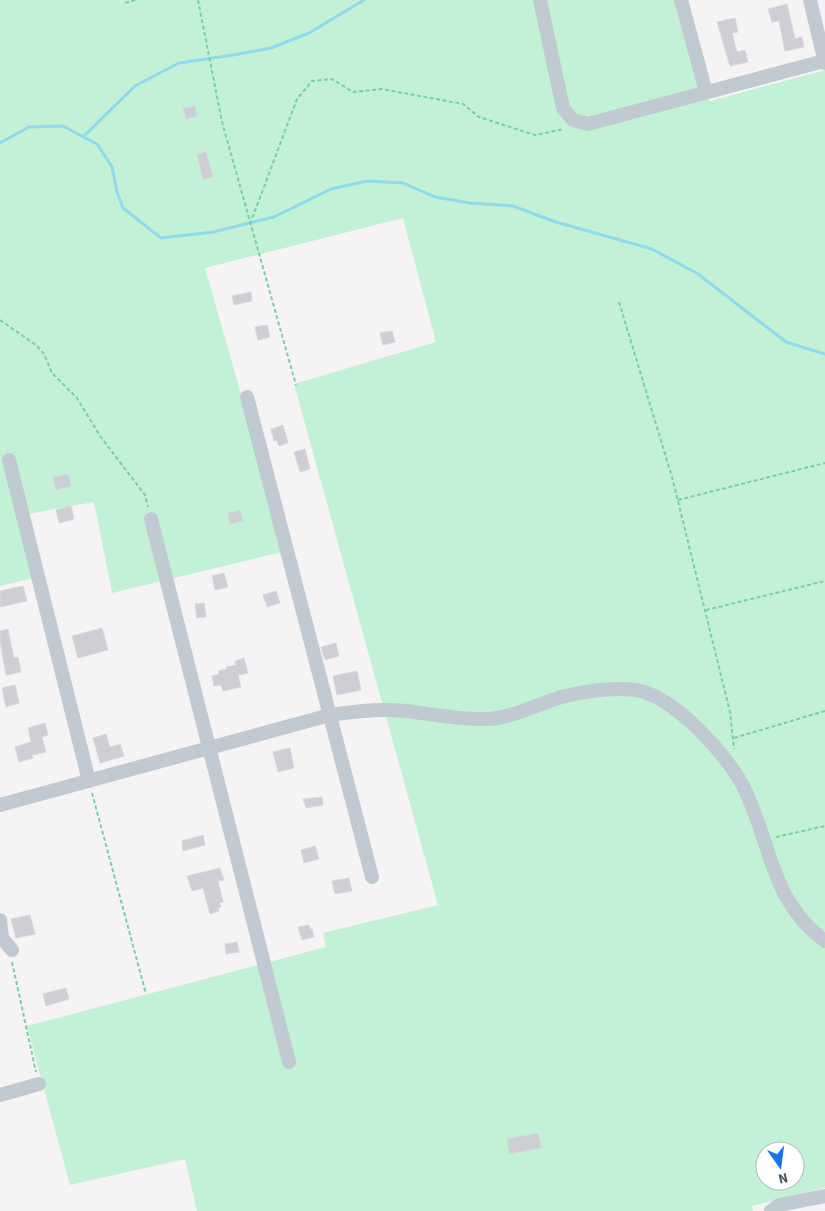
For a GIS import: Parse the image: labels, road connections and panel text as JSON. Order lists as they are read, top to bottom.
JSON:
{
  "north": "bottom"
}
